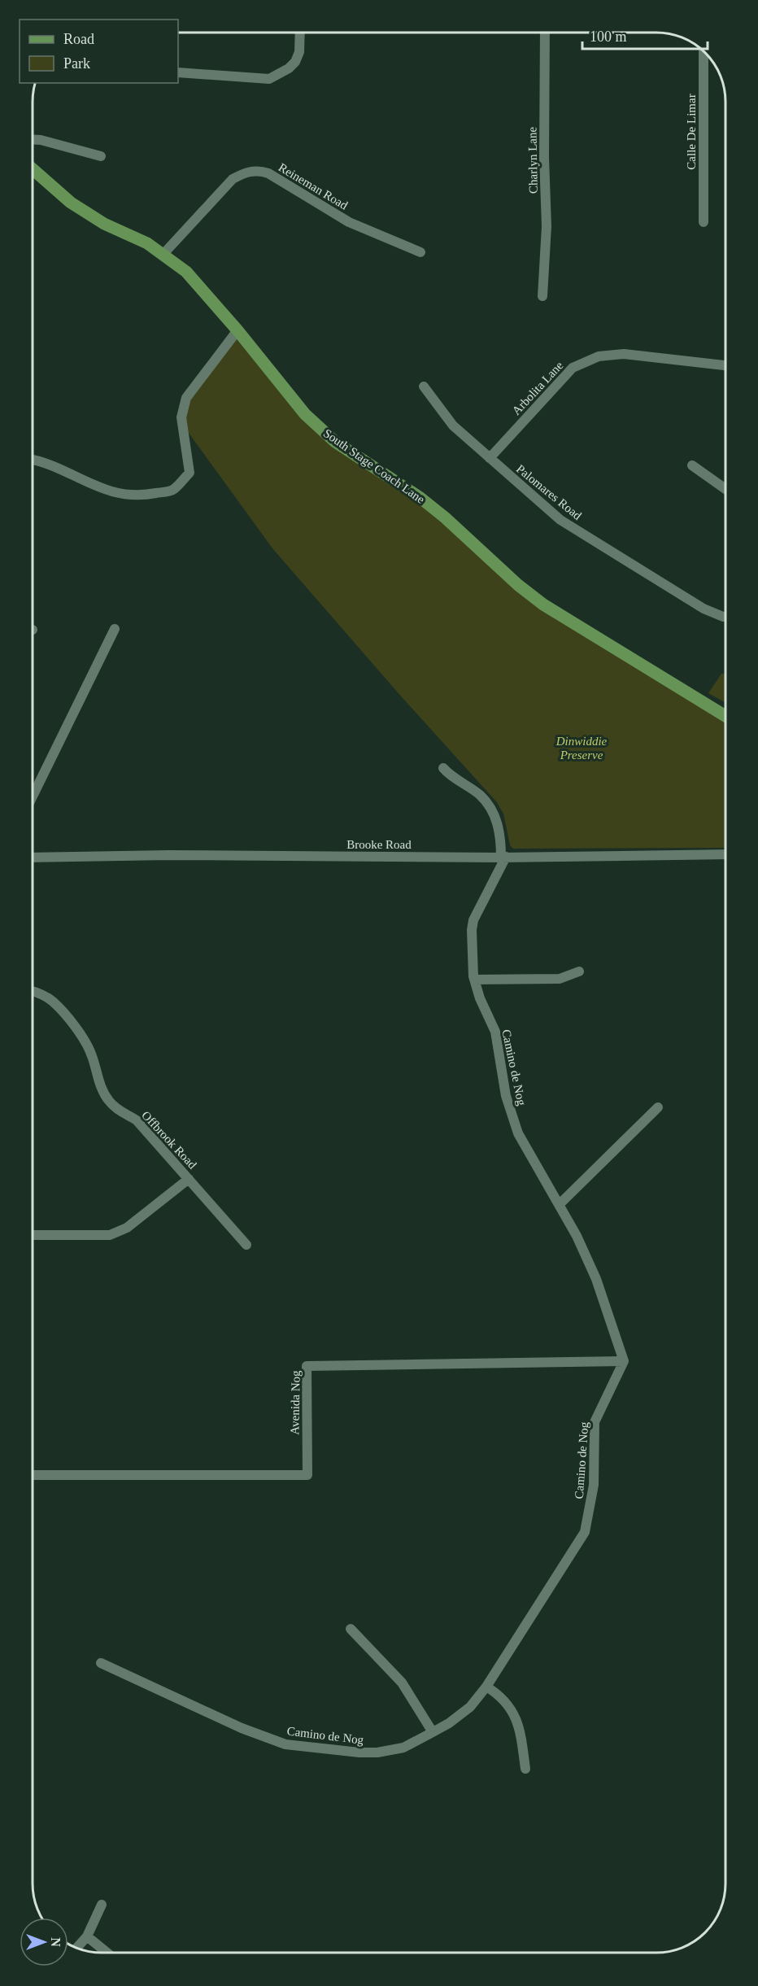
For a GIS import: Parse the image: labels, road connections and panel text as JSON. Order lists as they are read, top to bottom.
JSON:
{
  "streets": {
    "main road": ["South Stage Coach Lane"],
    "street": [
      "Calle De Limar",
      "Charlyn Lane",
      "Reineman Road",
      "Arbolita Lane",
      "Palomares Road",
      "Brooke Road",
      "Camino de Nog",
      "Offbrook Road",
      "Avenida Nog"
    ]
  },
  "crossings": [
    ["Reineman Road", "South Stage Coach Lane"],
    ["Arbolita Lane", "Palomares Road"],
    ["Brooke Road", "Camino de Nog"],
    ["Camino de Nog", "Avenida Nog"]
  ],
  "parks": ["Dinwiddie Preserve"],
  "legend": ["Road", "Park"],
  "scale_bar": "100 m",
  "north": "right"
}
